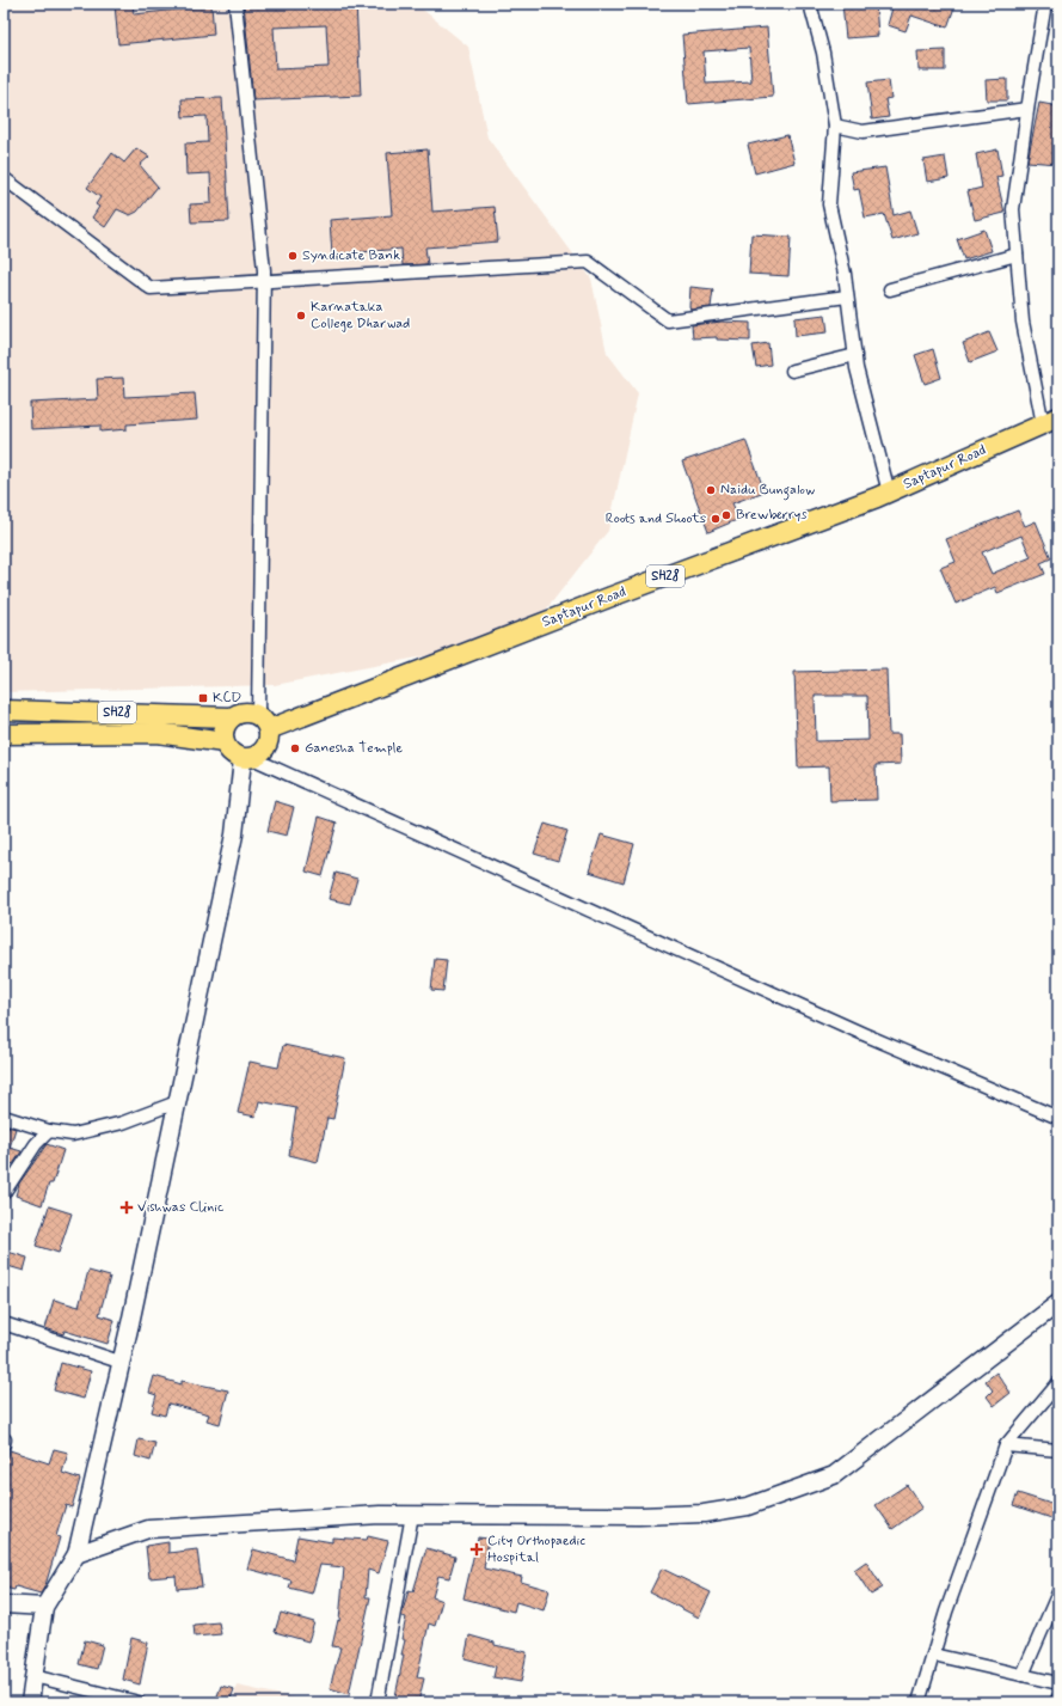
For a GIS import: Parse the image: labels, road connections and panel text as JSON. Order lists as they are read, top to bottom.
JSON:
{
  "streets": {
    "main road": ["Saptapur Road", "SH28"]
  },
  "crossings": [
    ["Saptapur Road", "SH28"]
  ],
  "places": {
    "other": [
      "Syndicate Bank",
      "Karnataka College Dharwad",
      "Naidu Bungalow",
      "Brewberrys",
      "Roots and Shoots",
      "Ganesha Temple"
    ],
    "transit": ["KCD"],
    "health": ["Vishwas Clinic", "City Orthopaedic Hospital"]
  }
}
